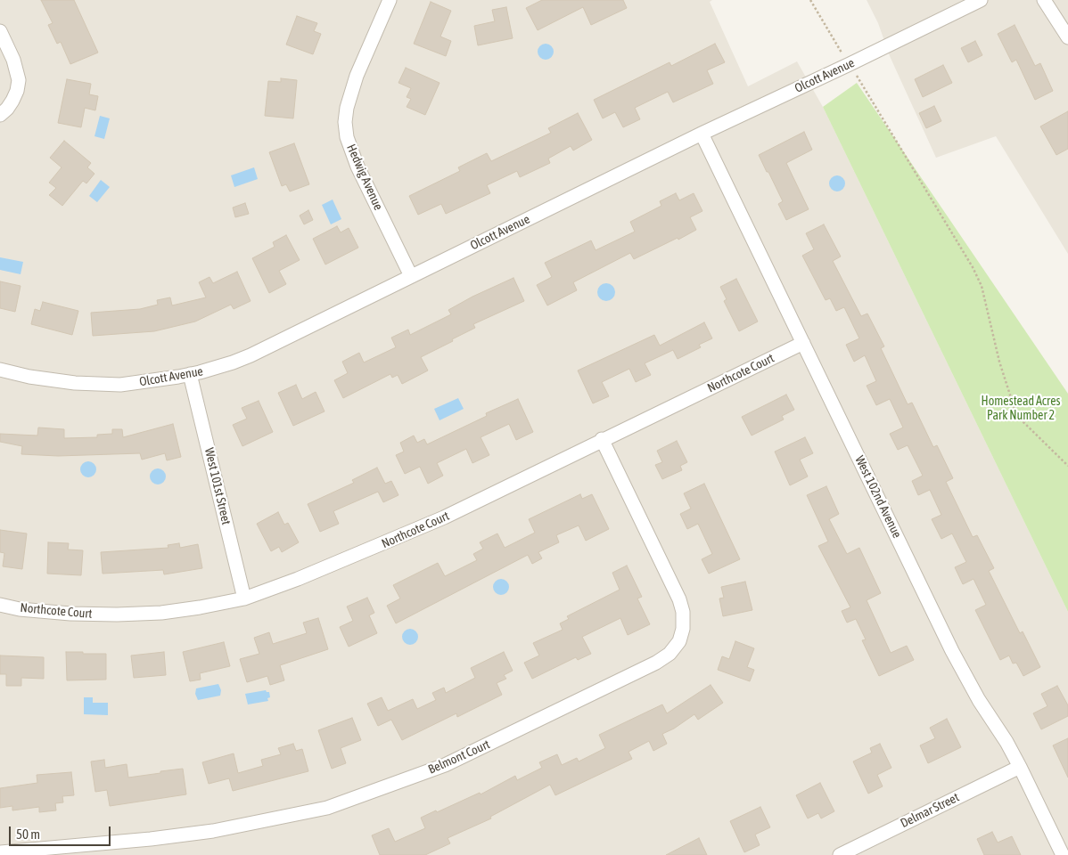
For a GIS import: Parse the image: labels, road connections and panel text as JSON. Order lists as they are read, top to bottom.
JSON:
{
  "streets": {
    "street": [
      "Olcott Avenue",
      "Hedwig Avenue",
      "Northcote Court",
      "West 101st Street",
      "West 102nd Avenue",
      "Belmont Court",
      "Delmar Street"
    ]
  },
  "crossings": [
    ["Olcott Avenue", "Hedwig Avenue"],
    ["Olcott Avenue", "West 101st Street"],
    ["Olcott Avenue", "West 102nd Avenue"],
    ["Northcote Court", "West 101st Street"],
    ["Northcote Court", "West 102nd Avenue"],
    ["Northcote Court", "Belmont Court"],
    ["West 102nd Avenue", "Delmar Street"]
  ],
  "parks": ["Homestead Acres Park Number 2"],
  "scale_bar": "50 m"
}
